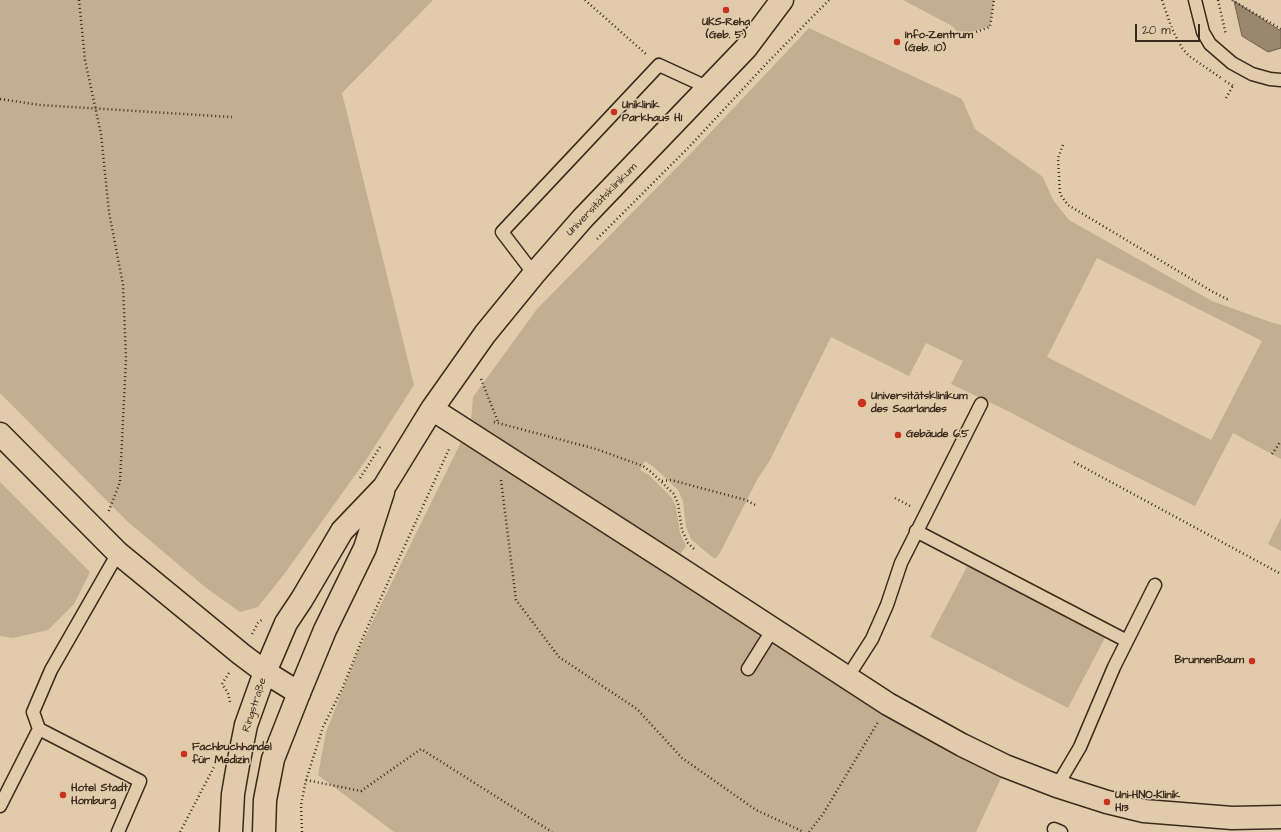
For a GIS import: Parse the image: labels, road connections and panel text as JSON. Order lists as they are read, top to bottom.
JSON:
{
  "streets": {
    "street": ["Universitätsklinikum", "Ringstraße"]
  },
  "crossings": [
    ["Universitätsklinikum", "Ringstraße"]
  ],
  "places": [
    "UKS-Reha (Geb. 5)",
    "Info-Zentrum (Geb. 10)",
    "Uniklinik Parkhaus H1",
    "Universitätsklinikum des Saarlandes",
    "Gebäude 6.5",
    "BrunnenBaum",
    "Fachbuchhandel für Medizin",
    "Hotel Stadt Homburg",
    "Uni-HNO-Klinik H13"
  ],
  "scale_bar": "20 m"
}
